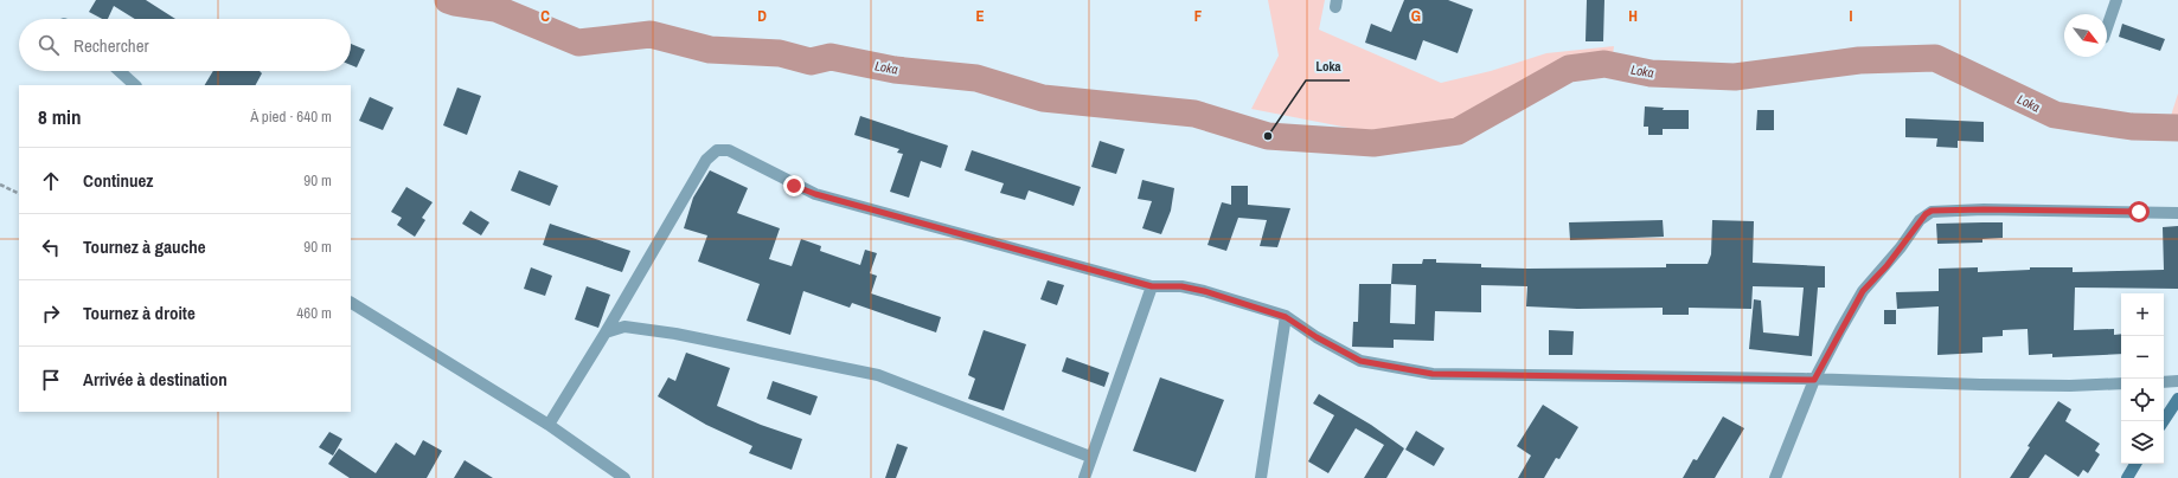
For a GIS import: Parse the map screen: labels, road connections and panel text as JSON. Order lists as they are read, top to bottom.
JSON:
{
  "water": ["Loka"],
  "places": ["Loka"],
  "north": "bottom right",
  "page": {
    "search": "Rechercher",
    "heading": ["8 min", "À pied · 640 m"],
    "list": [
      ["Continuez", "90 m"],
      ["Tournez à gauche", "90 m"],
      ["Tournez à droite", "460 m"],
      "Arrivée à destination"
    ],
    "map_buttons": ["+", "−"]
  },
  "grid": {
    "columns": [
      "C",
      "D",
      "E",
      "F",
      "G",
      "H",
      "I"
    ]
  }
}
